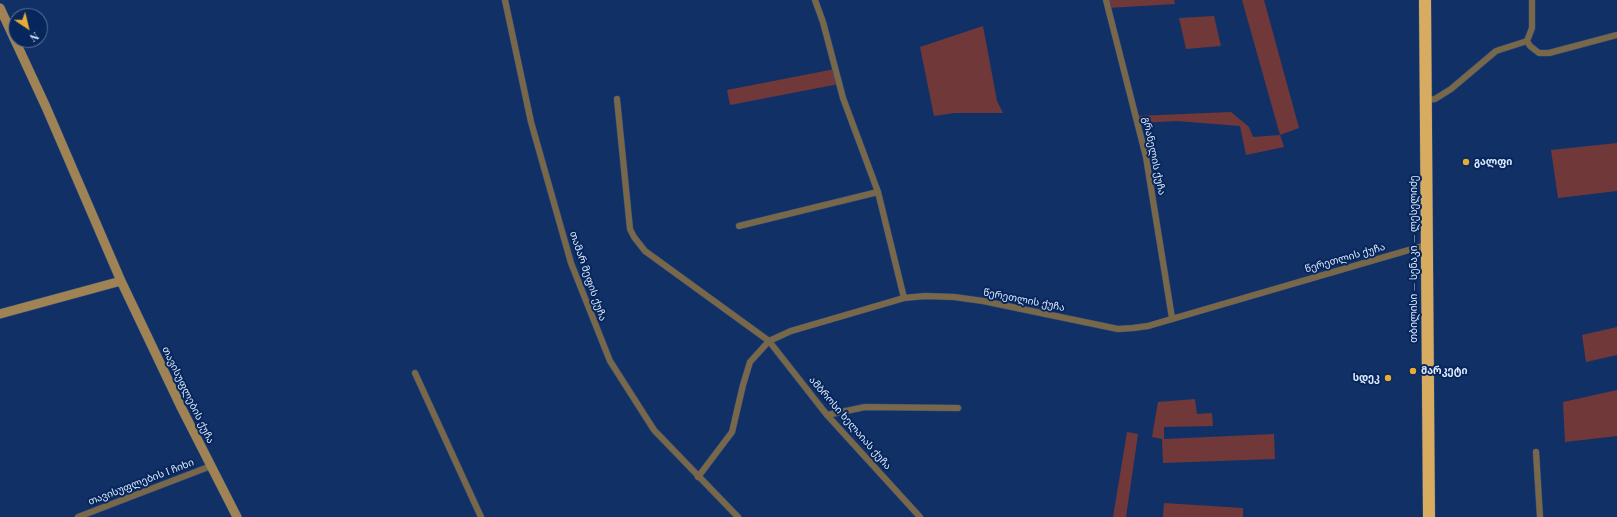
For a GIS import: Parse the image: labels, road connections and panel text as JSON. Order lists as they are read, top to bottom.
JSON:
{
  "streets": {
    "highway": ["თბილისი — სენაკი — ლესელიძე"],
    "main road": ["თავისუფლების ქუჩა"],
    "street": [
      "გრანელის ქუჩა",
      "წერეთლის ქუჩა",
      "თამარ მეფის ქუჩა",
      "ამბროსი ხელაიას ქუჩა",
      "თავისუფლების I ჩიხი"
    ]
  },
  "crossings": [
    ["გრანელის ქუჩა", "წერეთლის ქუჩა"],
    ["წერეთლის ქუჩა", "თბილისი — სენაკი — ლესელიძე"],
    ["წერეთლის ქუჩა", "თამარ მეფის ქუჩა"],
    ["წერეთლის ქუჩა", "ამბროსი ხელაიას ქუჩა"],
    ["თავისუფლების ქუჩა", "თავისუფლების I ჩიხი"]
  ],
  "places": ["გალფი", "მარკეტი", "სდეკ"],
  "north": "bottom right"
}
